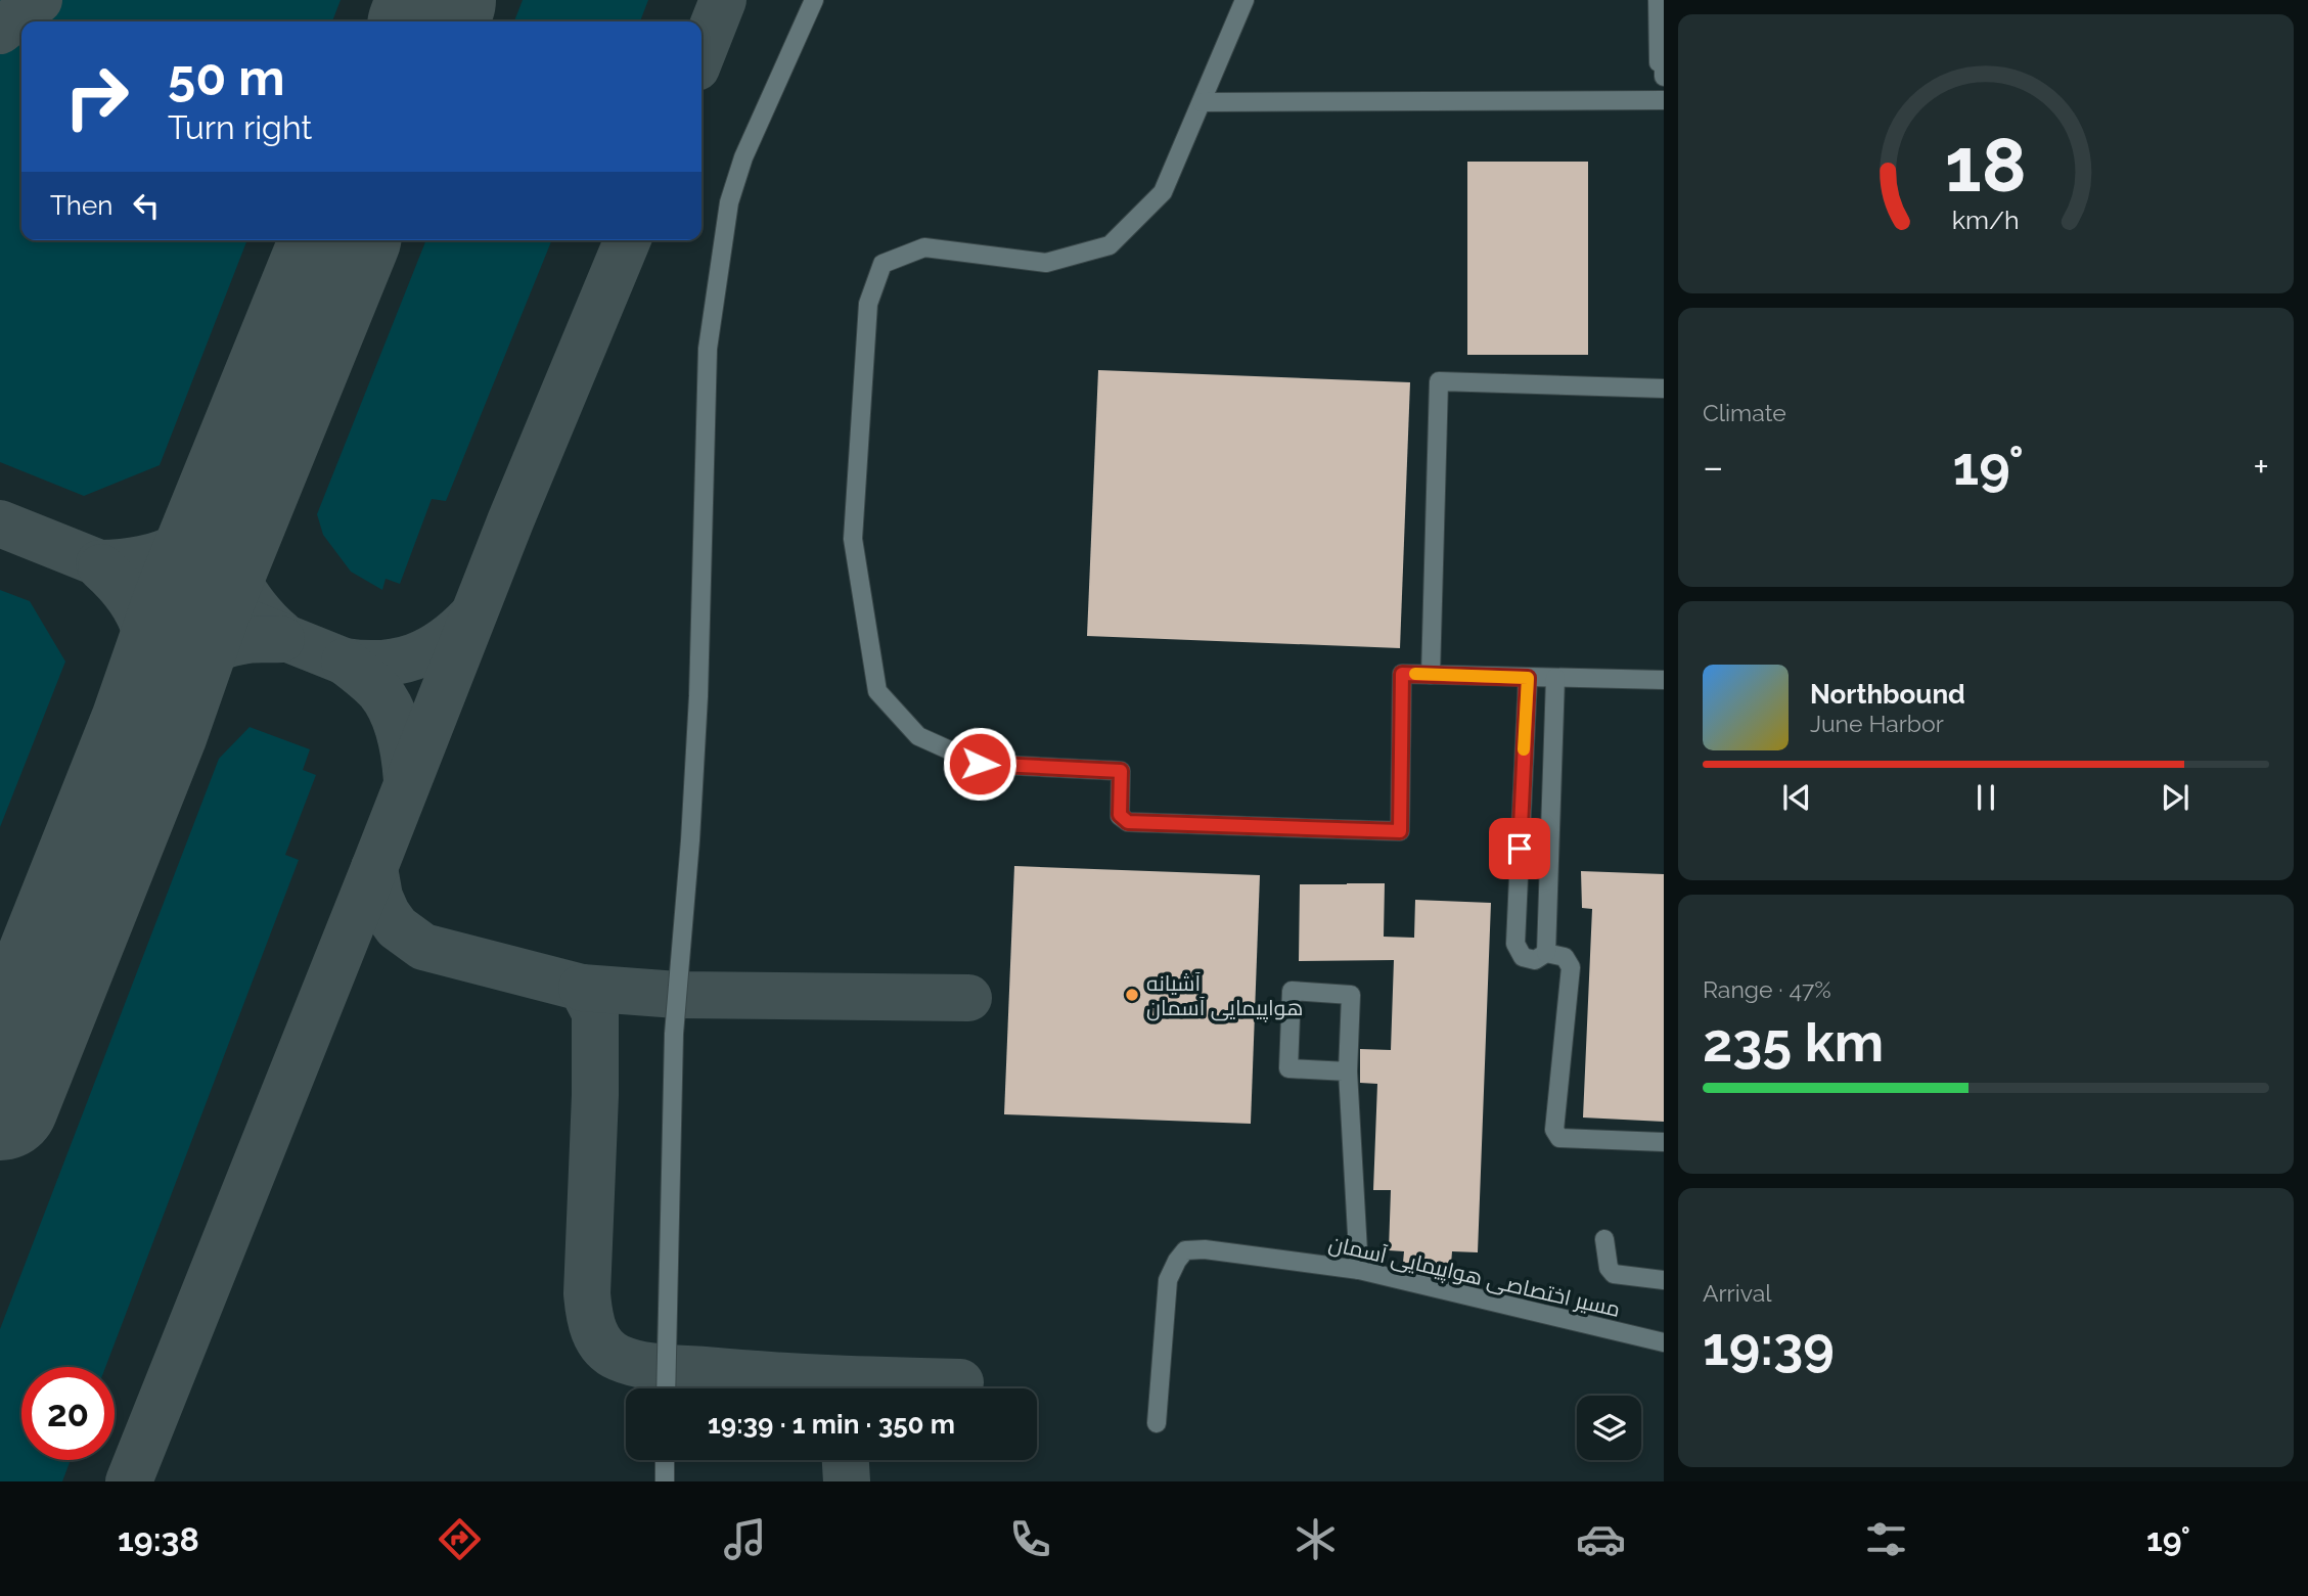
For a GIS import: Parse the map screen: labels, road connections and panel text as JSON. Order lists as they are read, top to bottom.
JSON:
{
  "streets": {
    "street": ["مسیر اختصاصی هواپیمایی آسمان"]
  },
  "places": ["آشیانه هواپیمایی آسمان"],
  "page": {
    "turn": ["50 m", "Turn right"],
    "then": "Then",
    "tile": [
      "Climate",
      ["Range · 47%", "235 km"],
      ["Arrival", "19:39"]
    ],
    "heat": ["−", "19°", "+"],
    "song": ["Northbound", "June Harbor"],
    "limit": "20",
    "trip": "19:39 · 1 min · 350 m",
    "tabs": ["19:38", "19°"],
    "gauge": ["18", "km/h"]
  }
}
